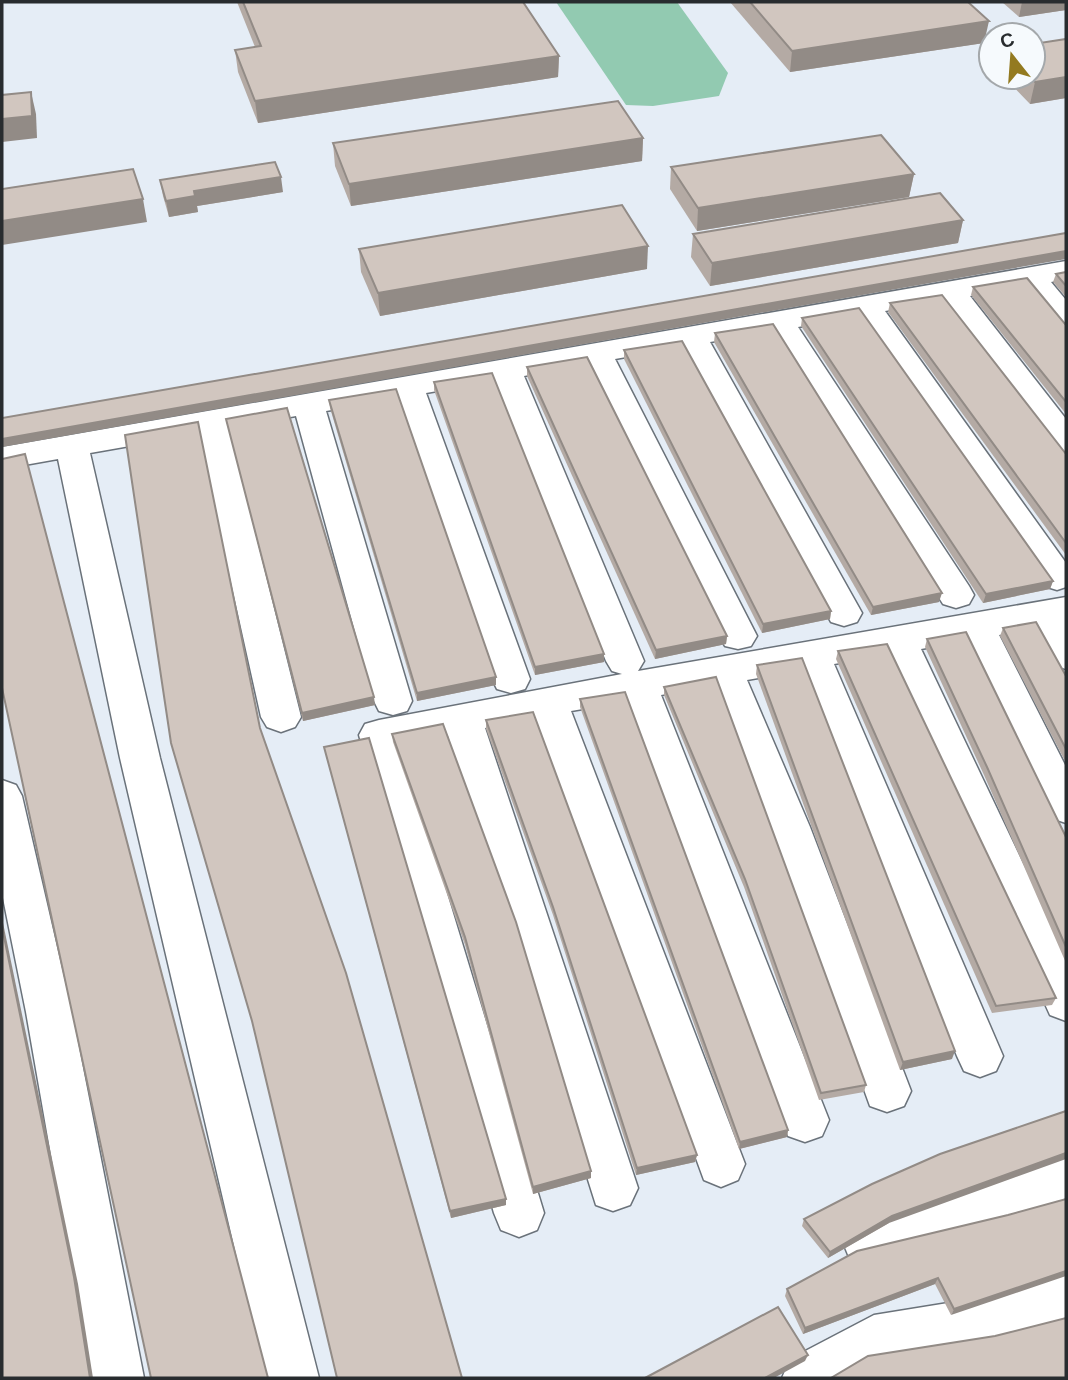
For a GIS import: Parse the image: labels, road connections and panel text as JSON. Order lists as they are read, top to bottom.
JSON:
{
  "north": "top"
}
